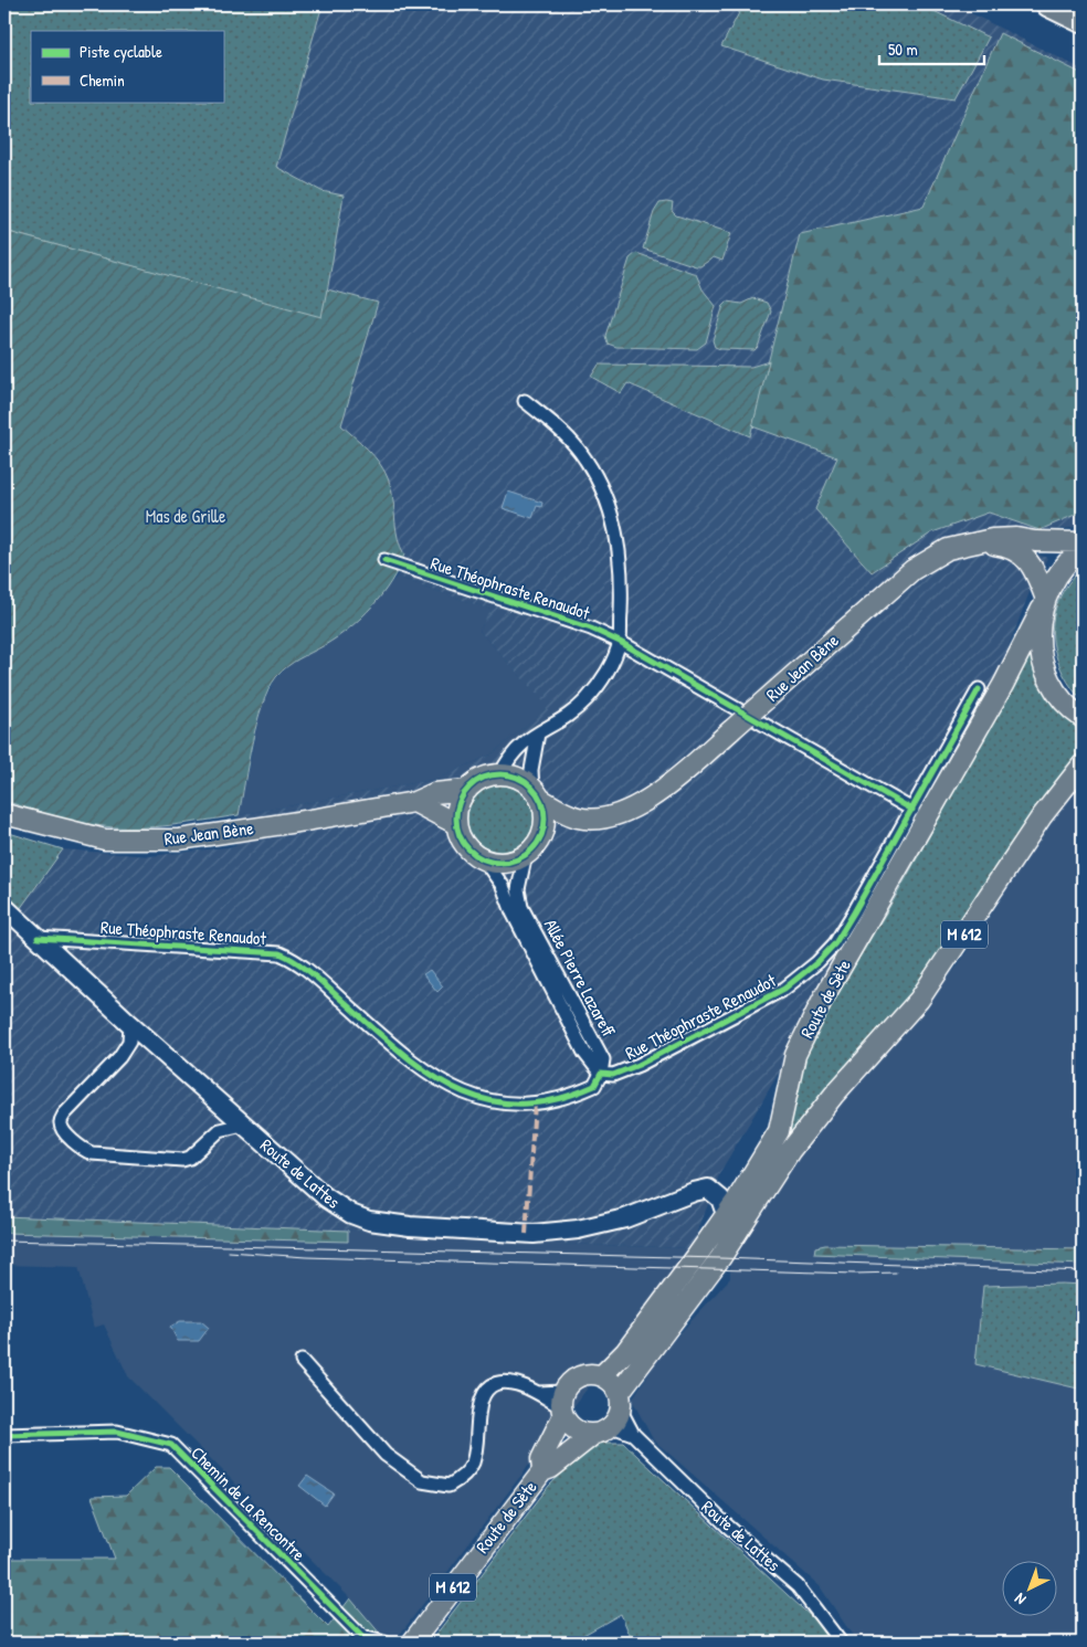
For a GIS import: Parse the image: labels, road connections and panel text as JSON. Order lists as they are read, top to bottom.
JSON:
{
  "streets": {
    "main road": ["Rue Jean Bène", "M 612", "Route de Sète"],
    "street": [
      "Rue Théophraste Renaudot",
      "Allée Pierre Lazareff",
      "Route de Lattes",
      "Chemin de La Rencontre"
    ]
  },
  "crossings": [
    ["Rue Théophraste Renaudot", "Allée Pierre Lazareff"],
    ["Rue Théophraste Renaudot", "Route de Lattes"],
    ["Rue Jean Bène", "Allée Pierre Lazareff"],
    ["Rue Jean Bène", "Route de Sète"],
    ["Route de Sète", "Route de Lattes"]
  ],
  "parks": ["Mas de Grille"],
  "legend": ["Piste cyclable", "Chemin"],
  "scale_bar": "50 m",
  "north": "bottom left"
}
